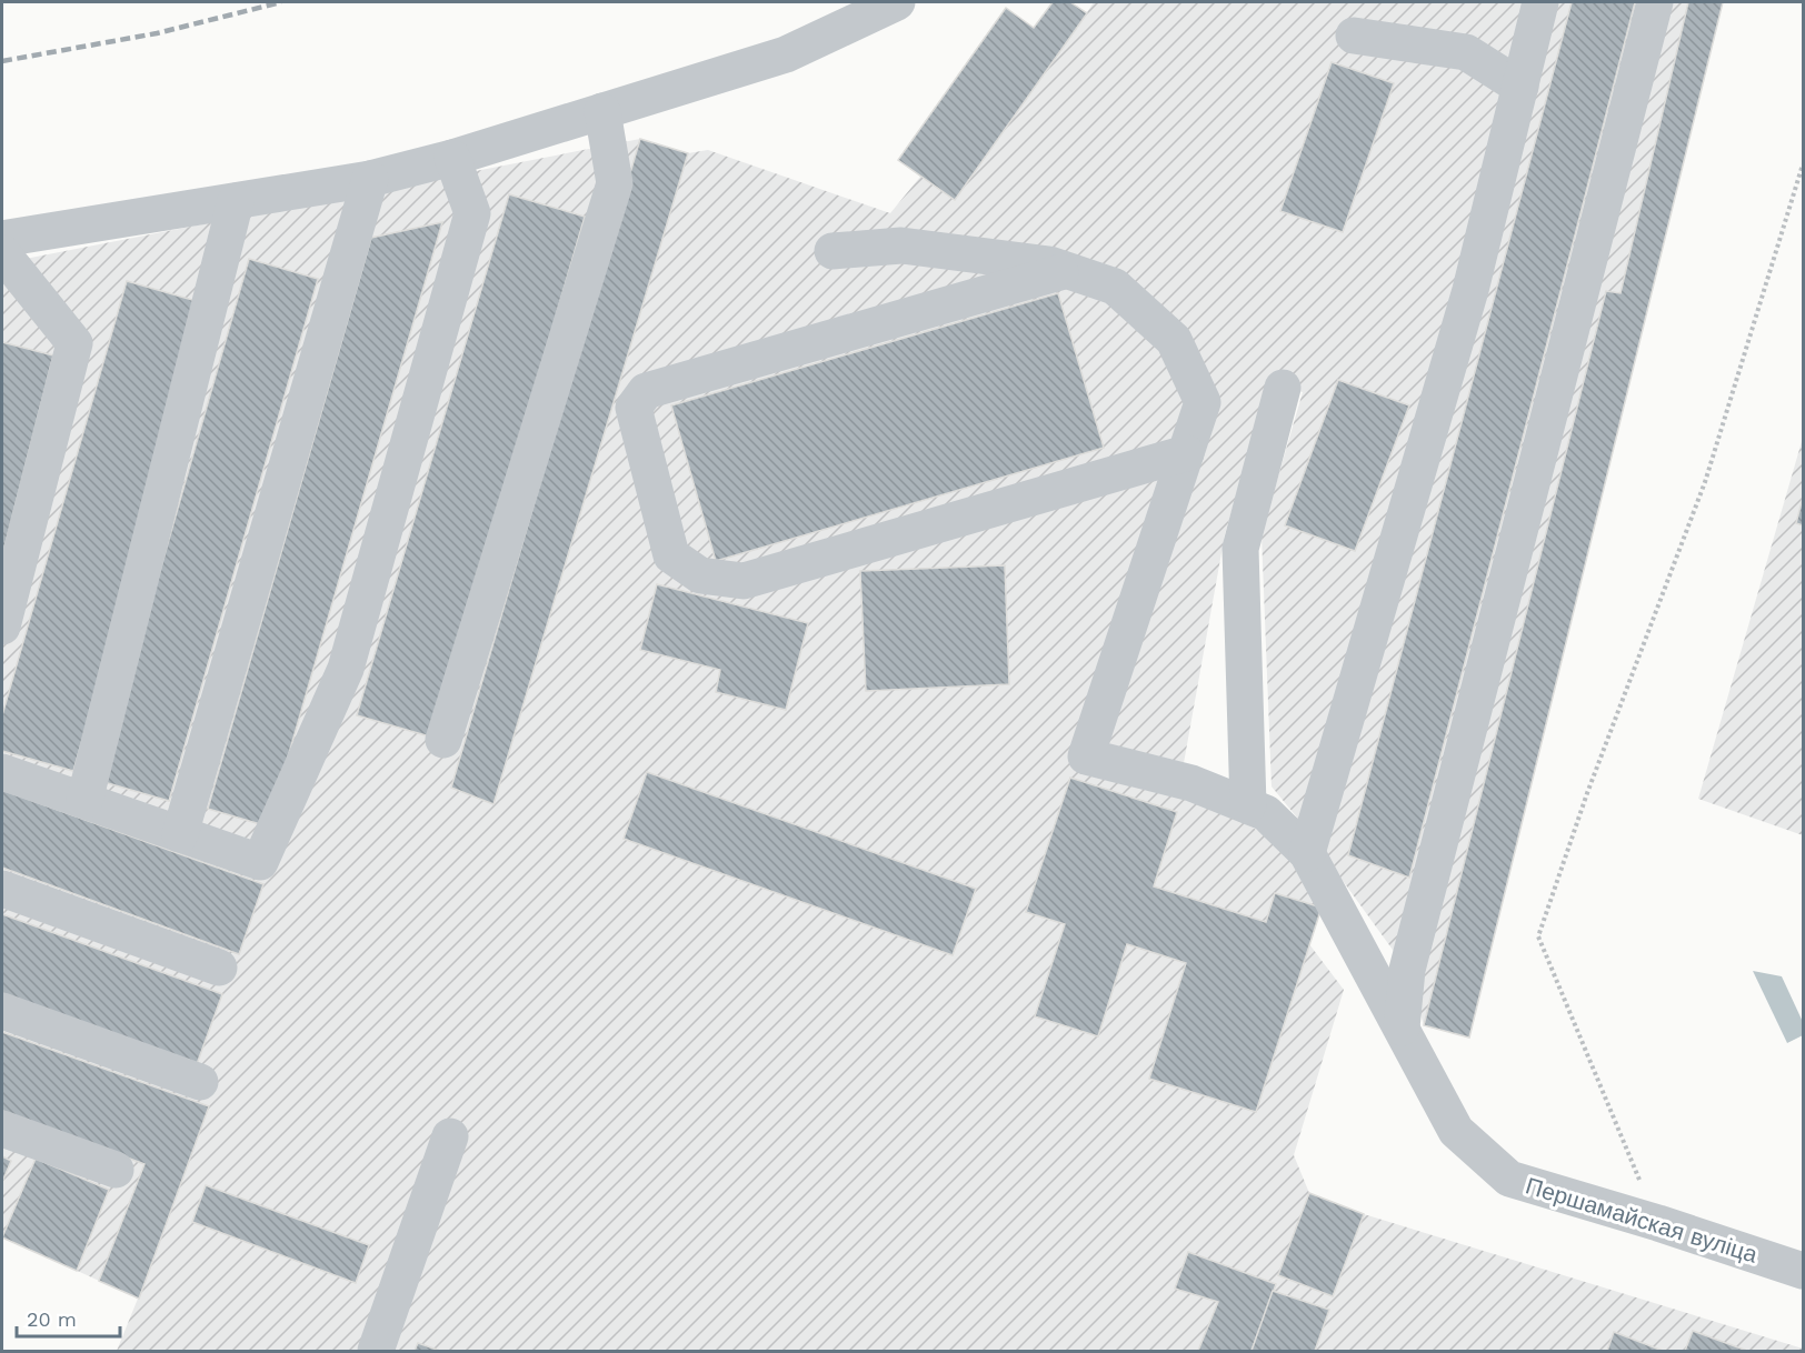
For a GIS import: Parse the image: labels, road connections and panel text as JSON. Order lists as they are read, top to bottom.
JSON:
{
  "streets": {
    "lane": ["Першамайская вуліца"]
  },
  "scale_bar": "20 m"
}
